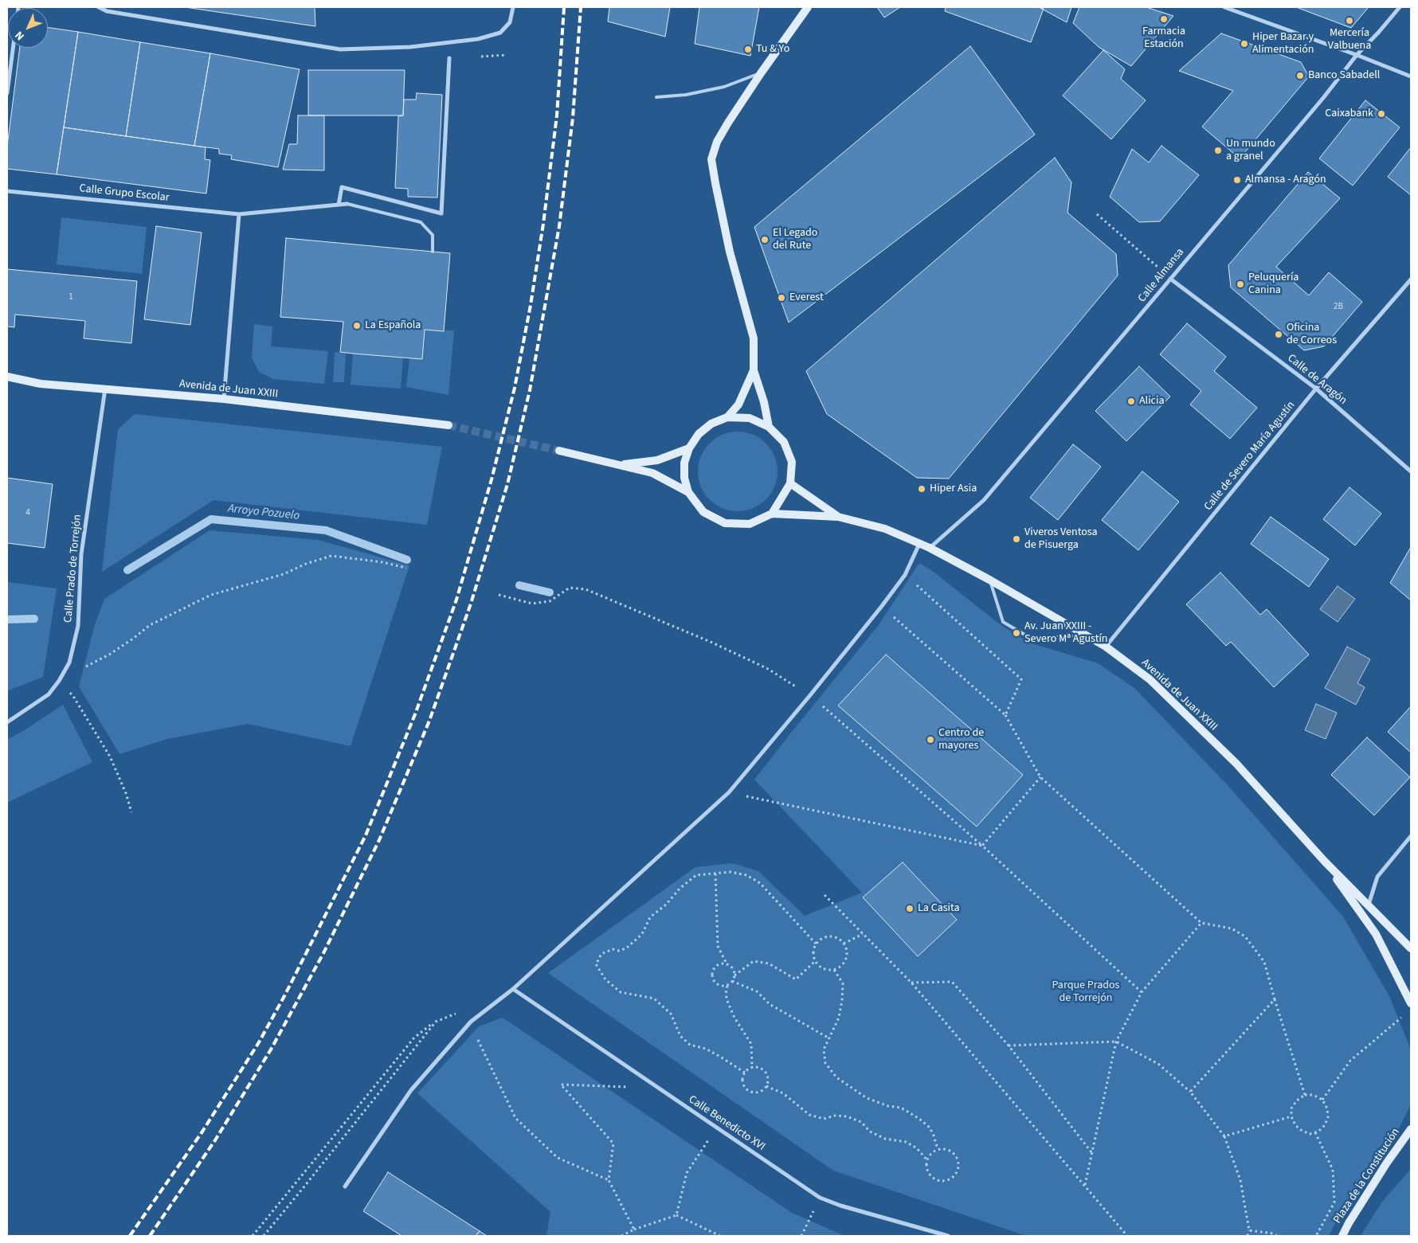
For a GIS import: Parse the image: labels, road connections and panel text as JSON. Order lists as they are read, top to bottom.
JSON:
{
  "streets": {
    "main road": ["Avenida de Juan XXIII", "Plaza de la Constitución"],
    "street": [
      "Calle Grupo Escolar",
      "Calle Almansa",
      "Calle de Aragón",
      "Calle de Severo María Agustín",
      "Calle Prado de Torrejón",
      "Calle Benedicto XVI"
    ]
  },
  "crossings": [
    ["Calle Almansa", "Calle de Aragón"],
    ["Calle Almansa", "Avenida de Juan XXIII"],
    ["Calle de Aragón", "Calle de Severo María Agustín"],
    ["Avenida de Juan XXIII", "Calle de Severo María Agustín"],
    ["Avenida de Juan XXIII", "Calle Prado de Torrejón"]
  ],
  "water": ["Arroyo Pozuelo"],
  "parks": ["Parque Prados de Torrejón"],
  "places": [
    "Farmacia Estación",
    "Mercería Valbuena",
    "Hiper Bazar y Alimentación",
    "Tu & Yo",
    "Banco Sabadell",
    "Caixabank",
    "Un mundo a granel",
    "Almansa - Aragón",
    "El Legado del Rute",
    "Peluquería Canina",
    "Everest",
    "La Española",
    "Oficina de Correos",
    "Alicia",
    "Hiper Asia",
    "Viveros Ventosa de Pisuerga",
    "Av. Juan XXIII - Severo Mª Agustín",
    "Centro de mayores",
    "La Casita"
  ],
  "house_numbers": ["1", "2B", "4"],
  "north": "bottom left"
}
